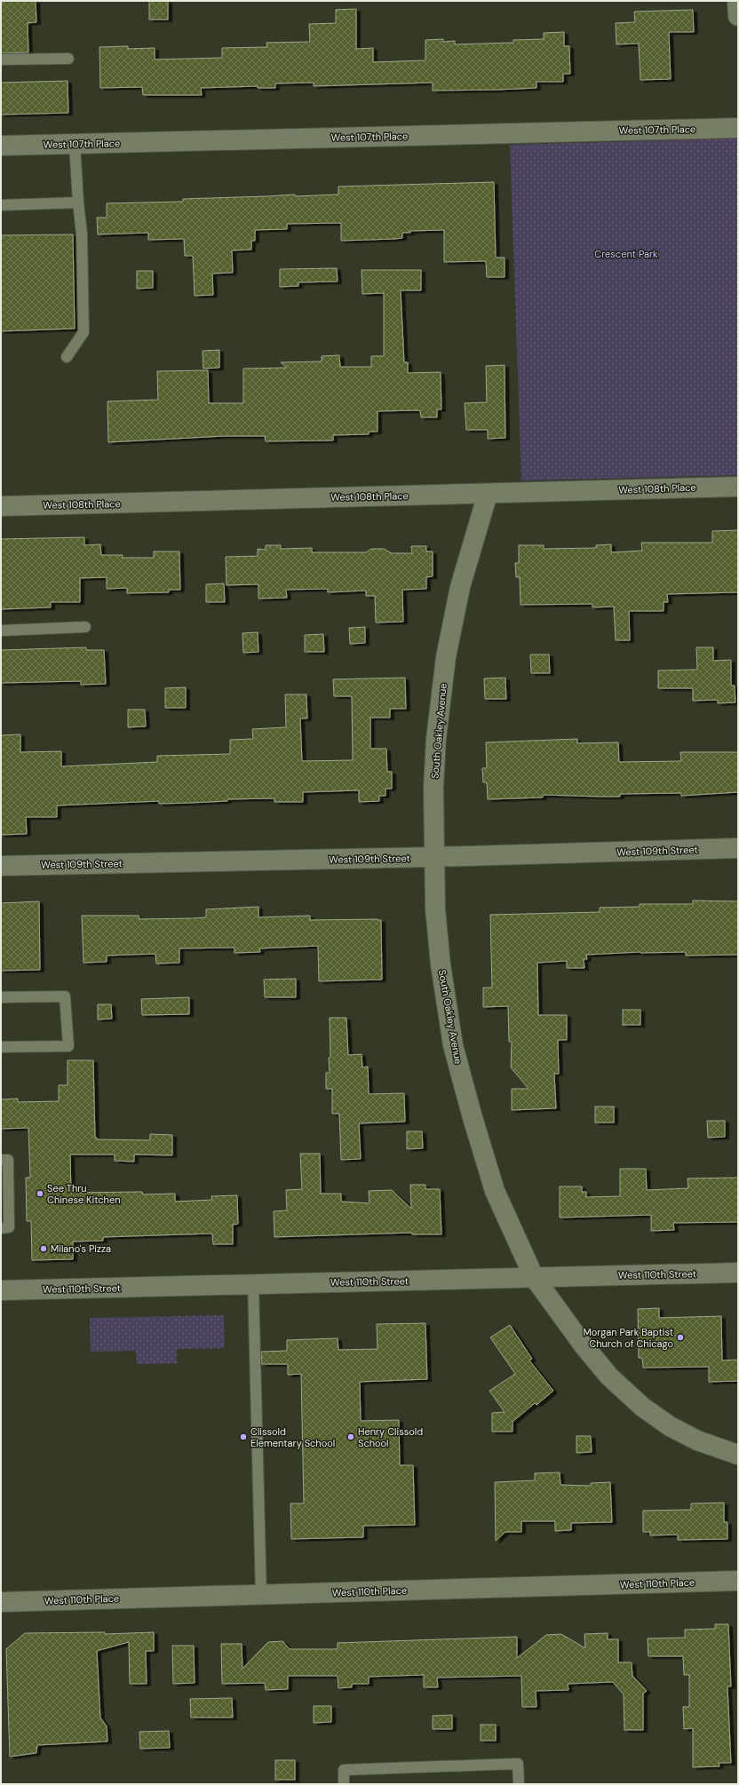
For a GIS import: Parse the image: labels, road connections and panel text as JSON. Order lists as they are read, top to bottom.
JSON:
{
  "streets": {
    "street": [
      "West 107th Place",
      "West 108th Place",
      "South Oakley Avenue",
      "West 109th Street",
      "West 110th Street",
      "West 110th Place"
    ]
  },
  "crossings": [
    ["West 108th Place", "South Oakley Avenue"],
    ["South Oakley Avenue", "West 109th Street"],
    ["South Oakley Avenue", "West 110th Street"]
  ],
  "parks": ["Crescent Park"],
  "places": [
    "See Thru Chinese Kitchen",
    "Milano's Pizza",
    "Morgan Park Baptist Church of Chicago",
    "Clissold Elementary School",
    "Henry Clissold School"
  ]
}
